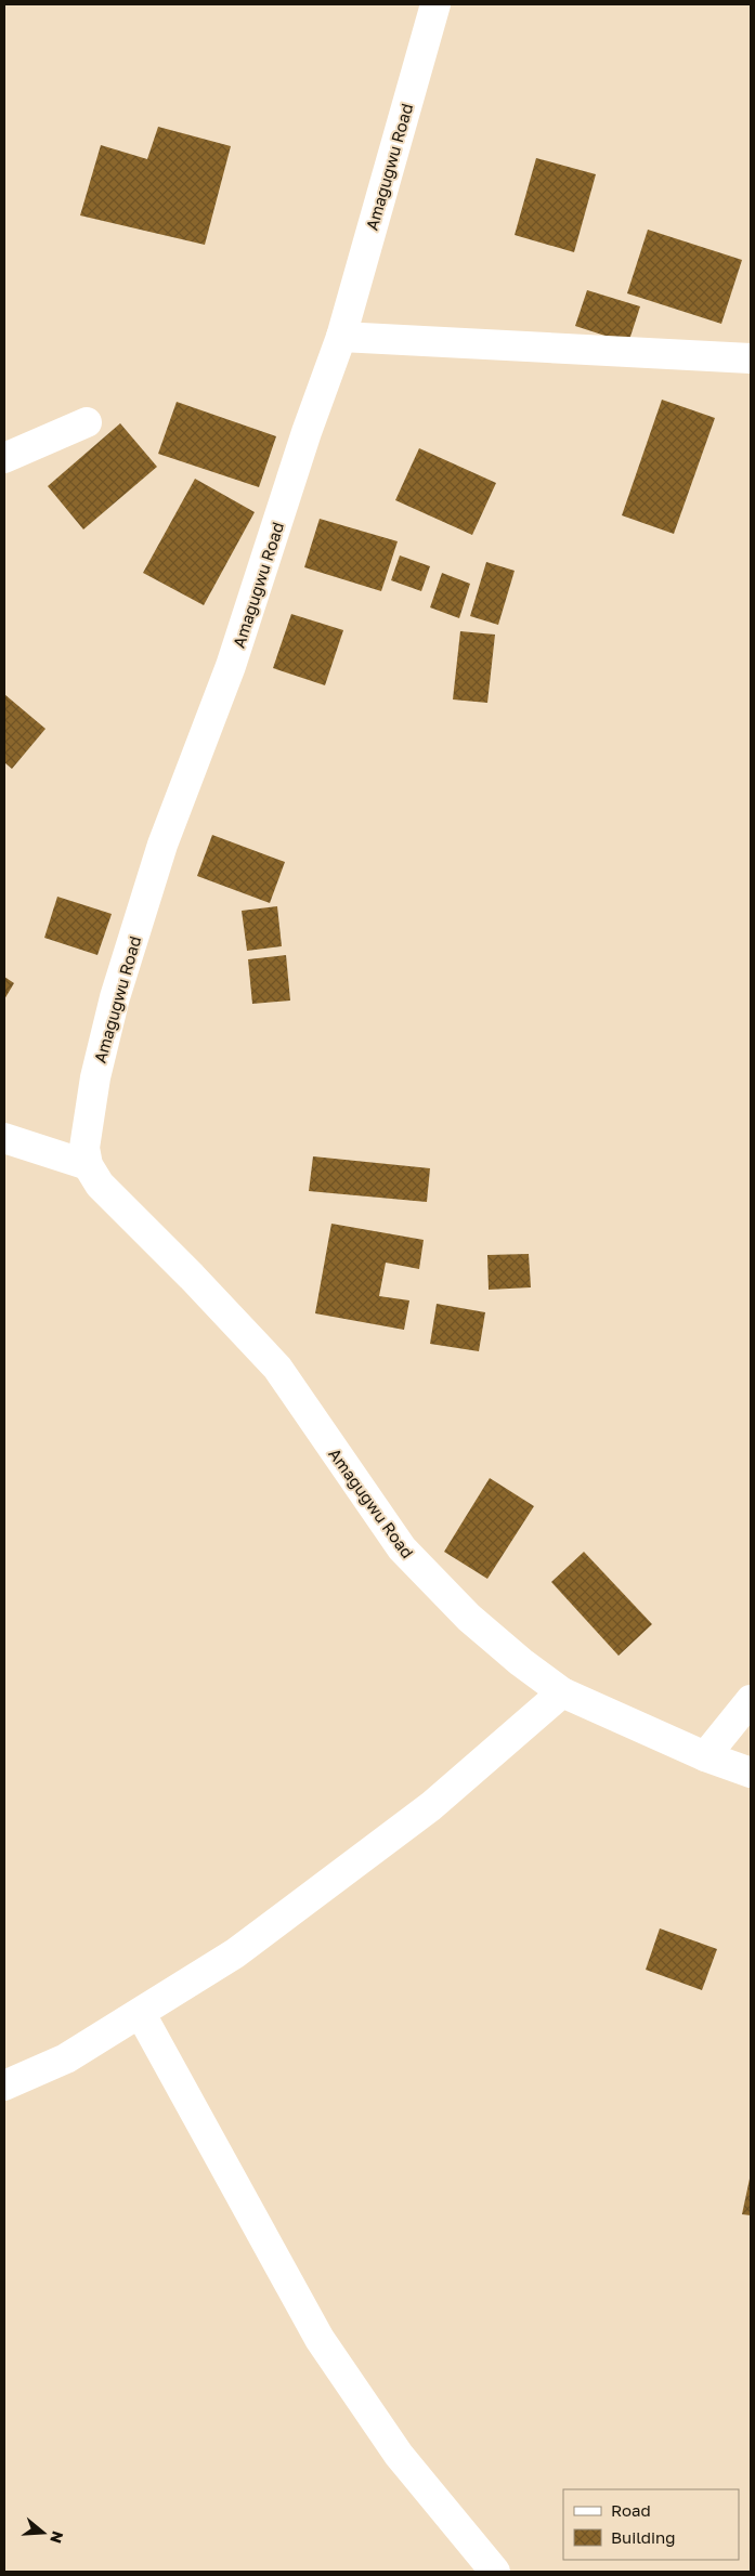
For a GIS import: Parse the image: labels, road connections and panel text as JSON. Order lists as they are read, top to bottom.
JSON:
{
  "streets": {
    "street": ["Amagugwu Road"]
  },
  "legend": ["Road", "Building"],
  "north": "right"
}
